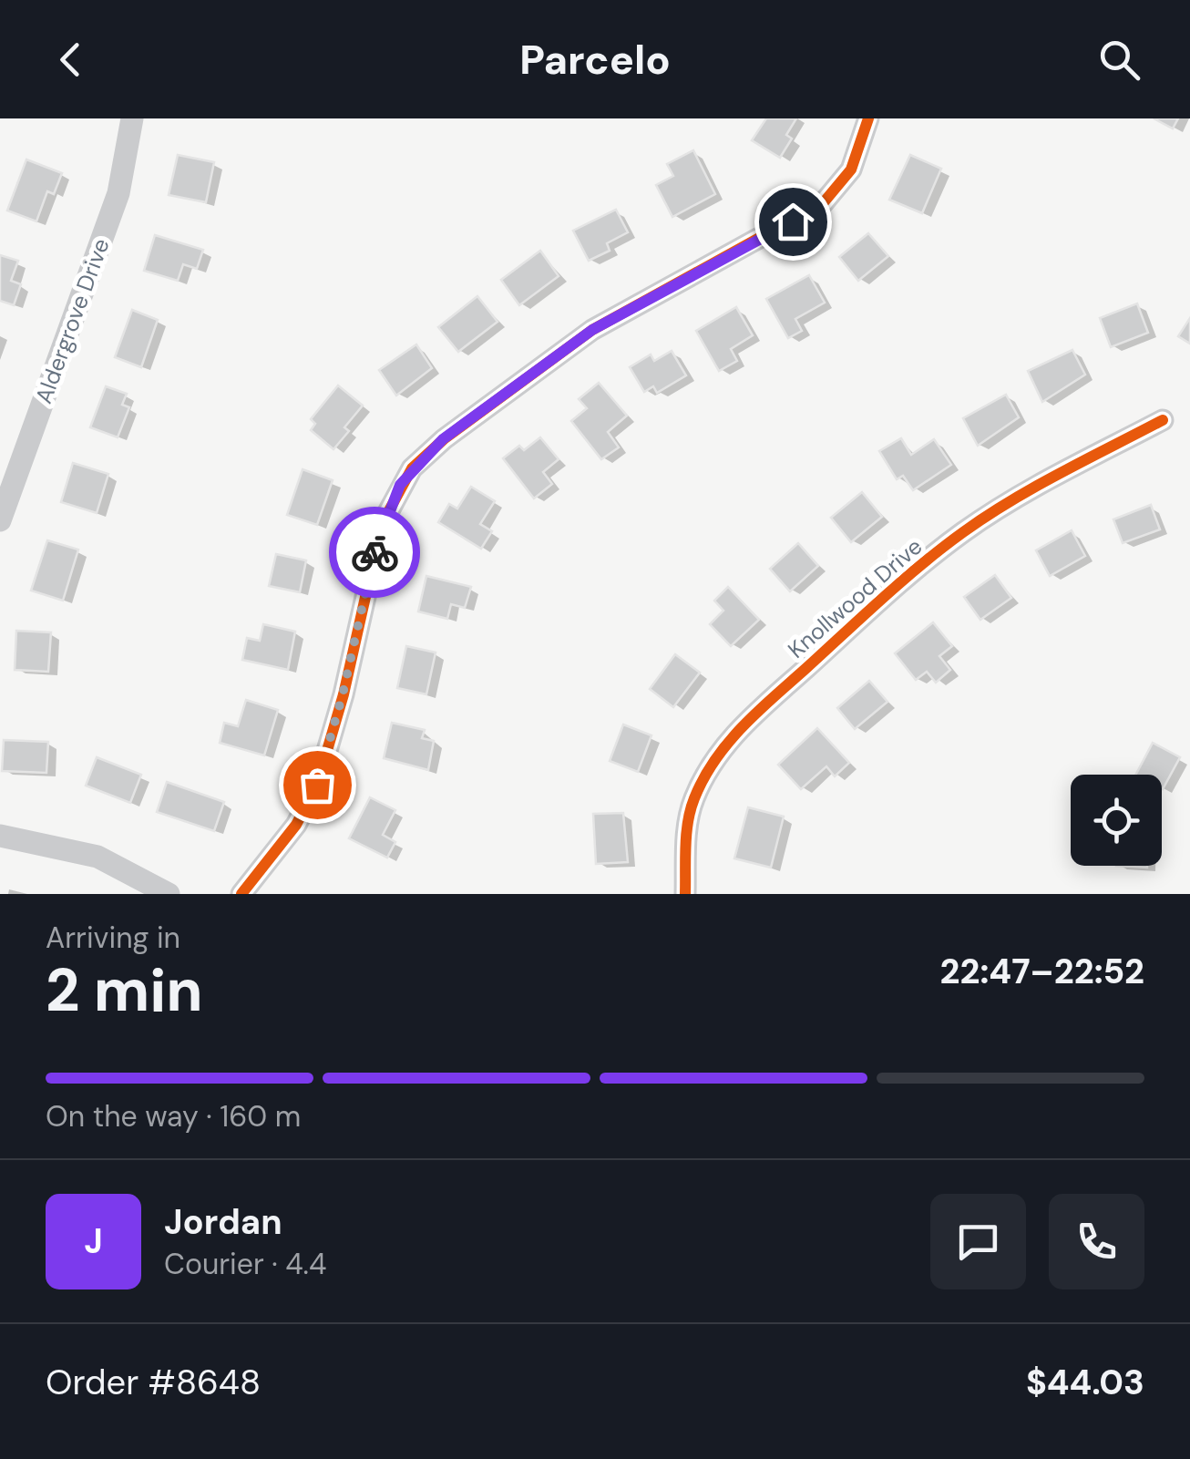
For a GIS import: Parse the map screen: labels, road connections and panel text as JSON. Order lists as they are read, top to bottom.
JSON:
{
  "streets": {
    "street": ["Aldergrove Drive", "Knollwood Drive"]
  },
  "page": {
    "header": "Parcelo",
    "heading": ["2 min", "Arriving in", "22:47–22:52"],
    "panel": [
      "Jordan",
      "Courier · 4.4",
      "Order #8648",
      "$44.03"
    ],
    "bar": "On the way · 160 m",
    "round": "J"
  }
}
